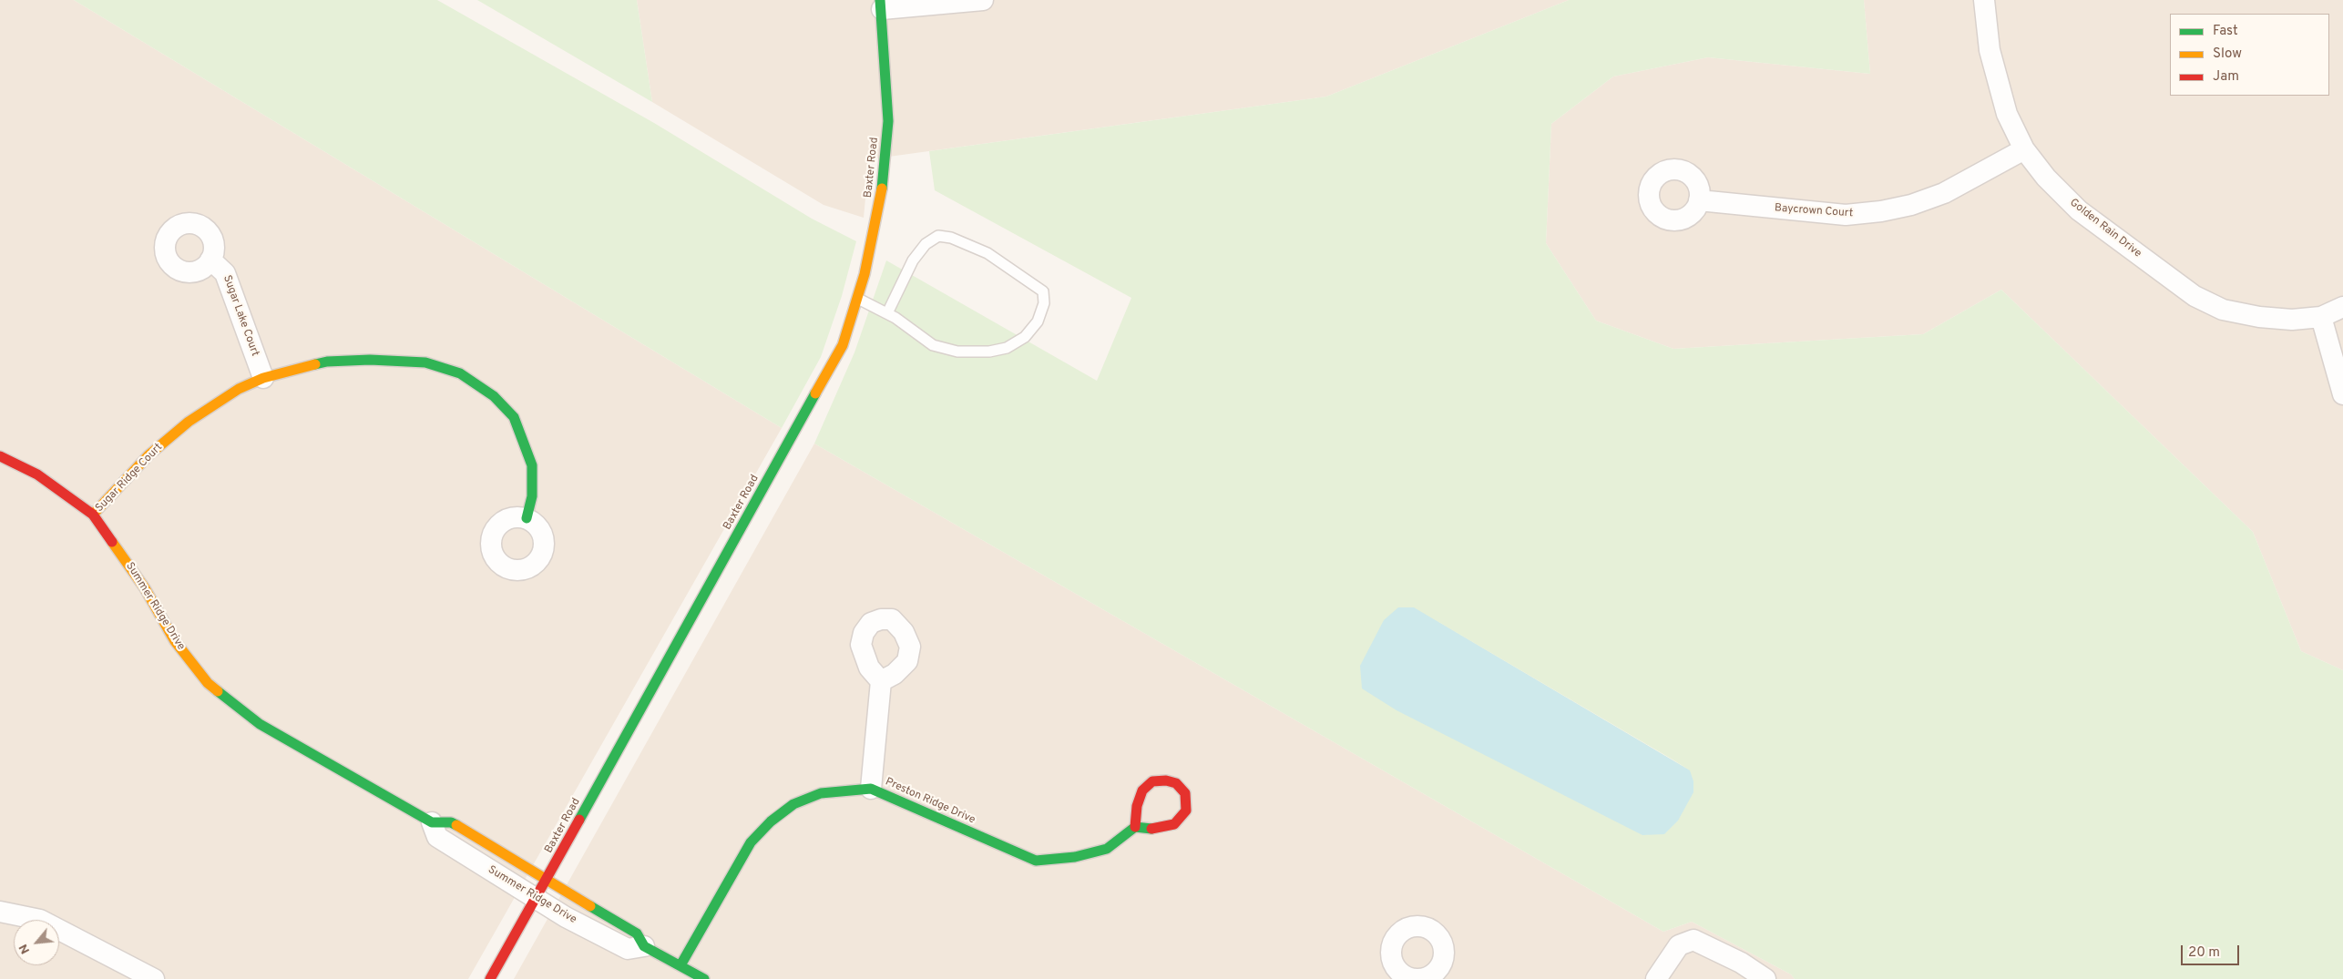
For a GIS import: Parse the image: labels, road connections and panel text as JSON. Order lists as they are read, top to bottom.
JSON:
{
  "streets": {
    "street": [
      "Baxter Road",
      "Baycrown Court",
      "Golden Rain Drive",
      "Sugar Lake Court",
      "Sugar Ridge Court",
      "Summer Ridge Drive",
      "Preston Ridge Drive"
    ]
  },
  "crossings": [
    ["Baxter Road", "Summer Ridge Drive"],
    ["Baycrown Court", "Golden Rain Drive"],
    ["Sugar Lake Court", "Sugar Ridge Court"],
    ["Sugar Ridge Court", "Summer Ridge Drive"],
    ["Summer Ridge Drive", "Preston Ridge Drive"]
  ],
  "legend": ["Fast", "Slow", "Jam"],
  "scale_bar": "20 m",
  "north": "bottom left"
}
